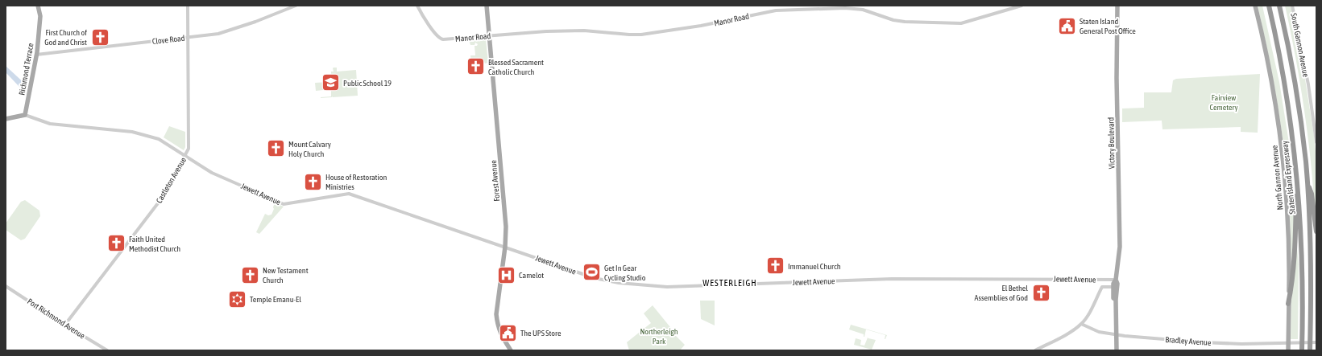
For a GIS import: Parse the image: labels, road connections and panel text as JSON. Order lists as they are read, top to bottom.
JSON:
{
  "streets": {
    "highway": ["Staten Island Expressway"],
    "main road": [
      "Richmond Terrace",
      "Victory Boulevard",
      "North Gannon Avenue",
      "Forest Avenue"
    ],
    "street": [
      "Manor Road",
      "Clove Road",
      "South Gannon Avenue",
      "Castleton Avenue",
      "Jewett Avenue",
      "Port Richmond Avenue",
      "Bradley Avenue"
    ]
  },
  "crossings": [
    ["Manor Road", "Forest Avenue"],
    ["Clove Road", "Richmond Terrace"],
    ["Clove Road", "Castleton Avenue"],
    ["Richmond Terrace", "Jewett Avenue"],
    ["Victory Boulevard", "Jewett Avenue"],
    ["Victory Boulevard", "Bradley Avenue"],
    ["North Gannon Avenue", "Bradley Avenue"],
    ["Castleton Avenue", "Jewett Avenue"],
    ["Castleton Avenue", "Port Richmond Avenue"],
    ["Forest Avenue", "Jewett Avenue"]
  ],
  "districts": ["WESTERLEIGH"],
  "parks": ["Fairview Cemetery", "Northerleigh Park"],
  "places": {
    "public building": ["Staten Island General Post Office", "The UPS Store"],
    "church": [
      "First Church of God and Christ",
      "Blessed Sacrament Catholic Church",
      "Mount Calvary Holy Church",
      "House of Restoration Ministries",
      "Faith United Methodist Church",
      "Immanuel Church",
      "New Testament Church",
      "El Bethel Assemblies of God"
    ],
    "school or university": ["Public School 19"],
    "sports": ["Get In Gear Cycling Studio"],
    "hospital": ["Camelot"],
    "synagogue": ["Temple Emanu-El"]
  }
}
